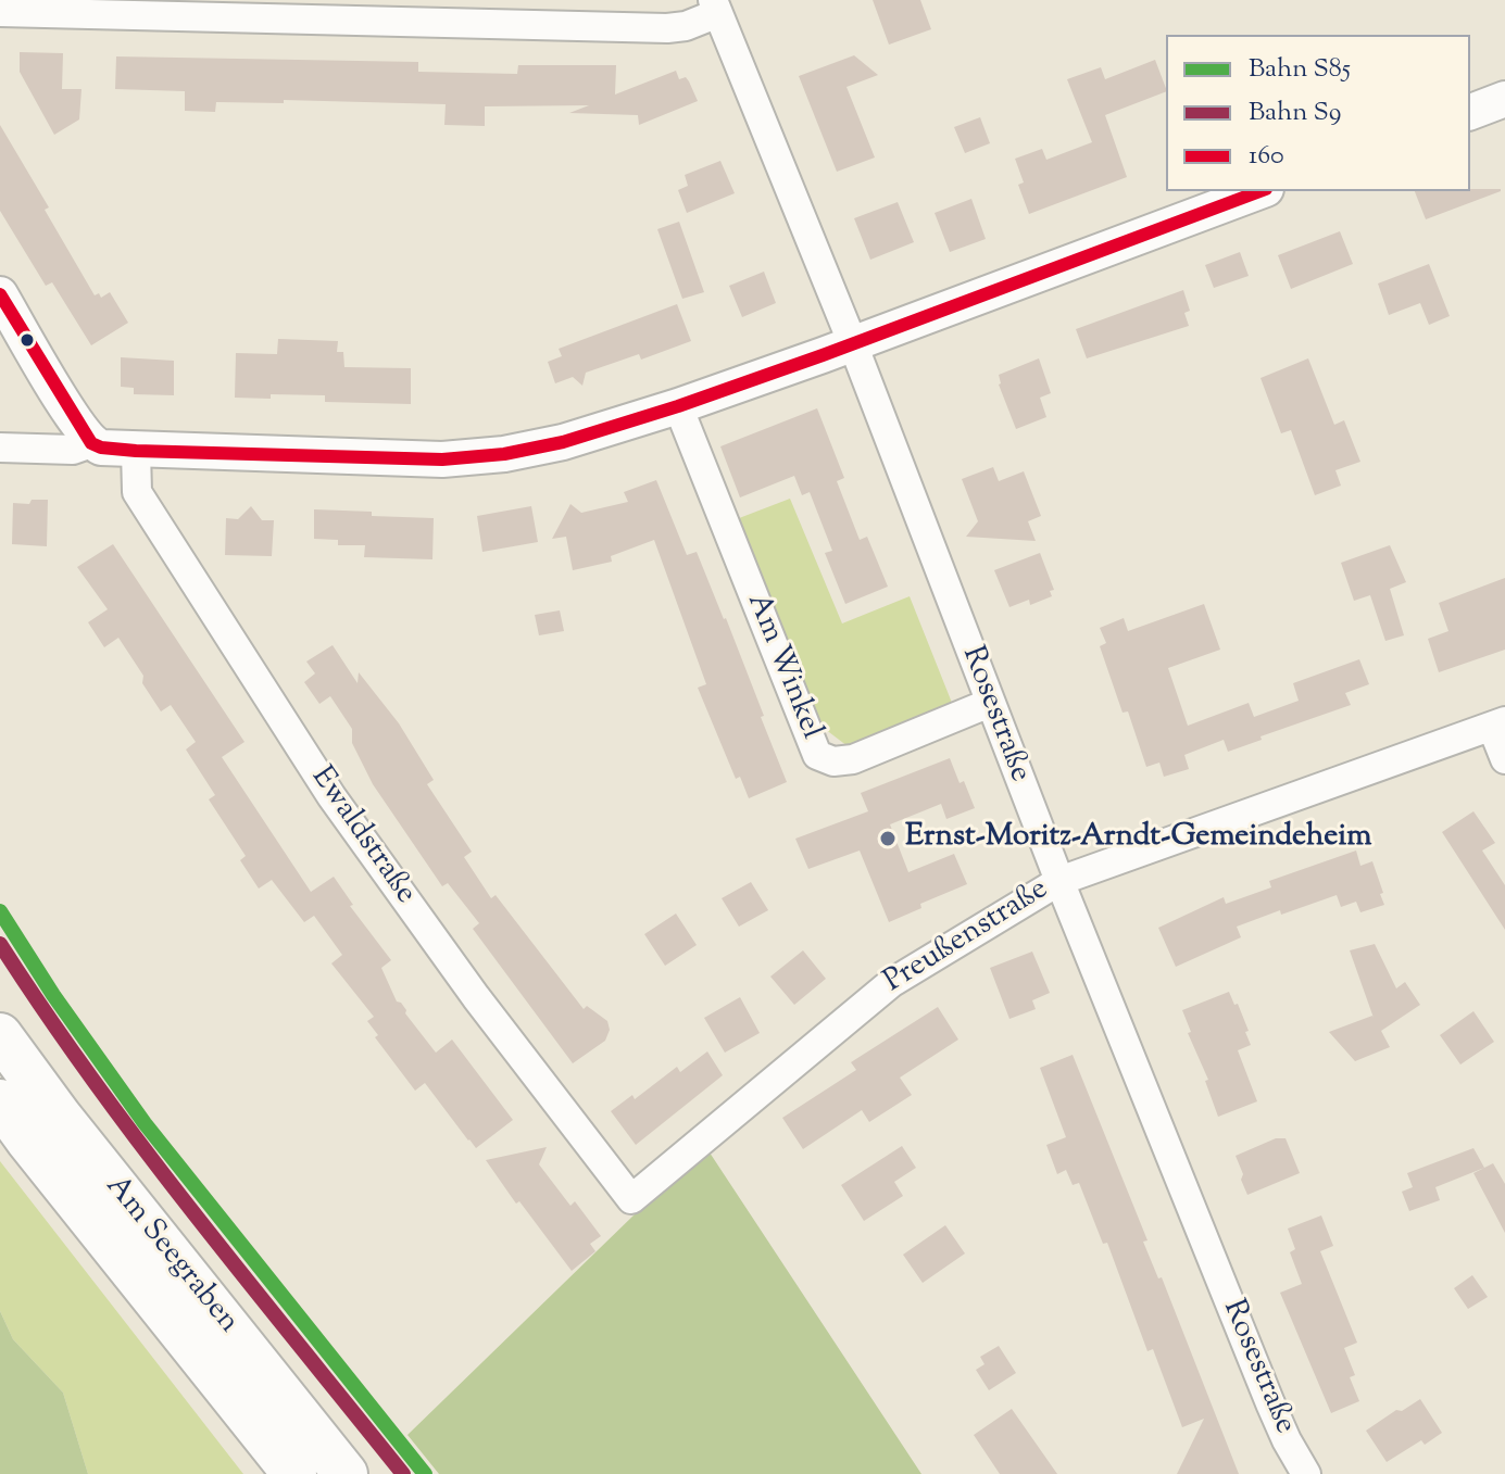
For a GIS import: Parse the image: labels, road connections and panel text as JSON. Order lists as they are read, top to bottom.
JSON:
{
  "streets": {
    "main road": ["Am Seegraben"],
    "street": [
      "Am Winkel",
      "Rosestraße",
      "Ewaldstraße",
      "Preußenstraße"
    ]
  },
  "crossings": [
    ["Am Winkel", "Rosestraße"],
    ["Rosestraße", "Preußenstraße"],
    ["Ewaldstraße", "Preußenstraße"]
  ],
  "places": ["Ernst-Moritz-Arndt-Gemeindeheim"],
  "lines": ["transit line 160", "rail line S85", "rail line S9"],
  "legend": ["Bahn S85", "Bahn S9", "160"]
}
